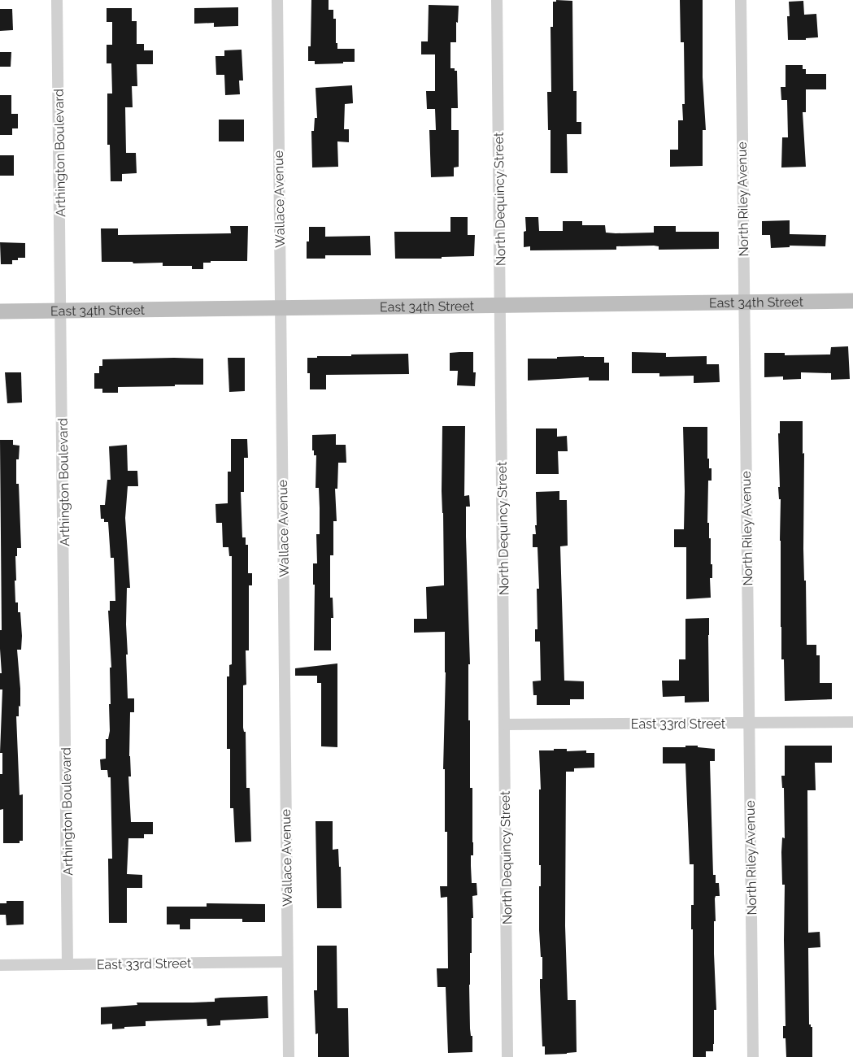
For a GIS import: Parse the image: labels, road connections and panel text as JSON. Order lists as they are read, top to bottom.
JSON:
{
  "streets": {
    "main road": ["East 34th Street"],
    "street": [
      "Arthington Boulevard",
      "Wallace Avenue",
      "North Dequincy Street",
      "North Riley Avenue",
      "East 33rd Street"
    ]
  },
  "crossings": [
    ["Arthington Boulevard", "East 34th Street"],
    ["Arthington Boulevard", "East 33rd Street"],
    ["Wallace Avenue", "East 34th Street"],
    ["Wallace Avenue", "East 33rd Street"],
    ["North Dequincy Street", "East 34th Street"],
    ["North Dequincy Street", "East 33rd Street"],
    ["North Riley Avenue", "East 34th Street"],
    ["North Riley Avenue", "East 33rd Street"]
  ]
}
